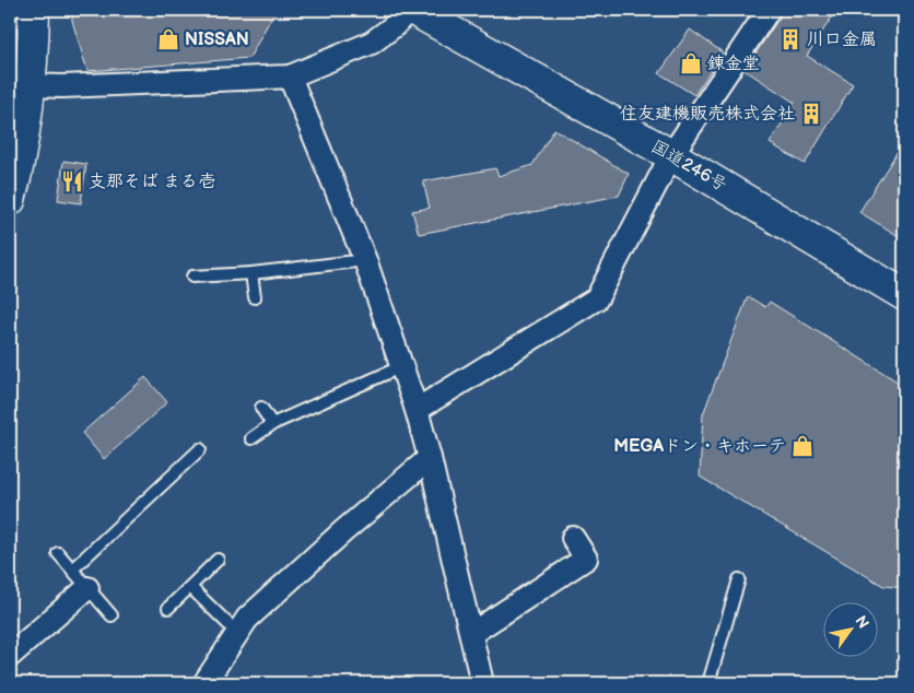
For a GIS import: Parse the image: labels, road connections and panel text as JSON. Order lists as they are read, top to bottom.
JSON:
{
  "streets": {
    "main road": ["国道246号"]
  },
  "places": {
    "shop": ["NISSAN", "錬金堂", "MEGAドン・キホーテ"],
    "building": ["川口金属", "住友建機販売株式会社"],
    "restaurant": ["支那そば まる壱"]
  },
  "north": "top right"
}
